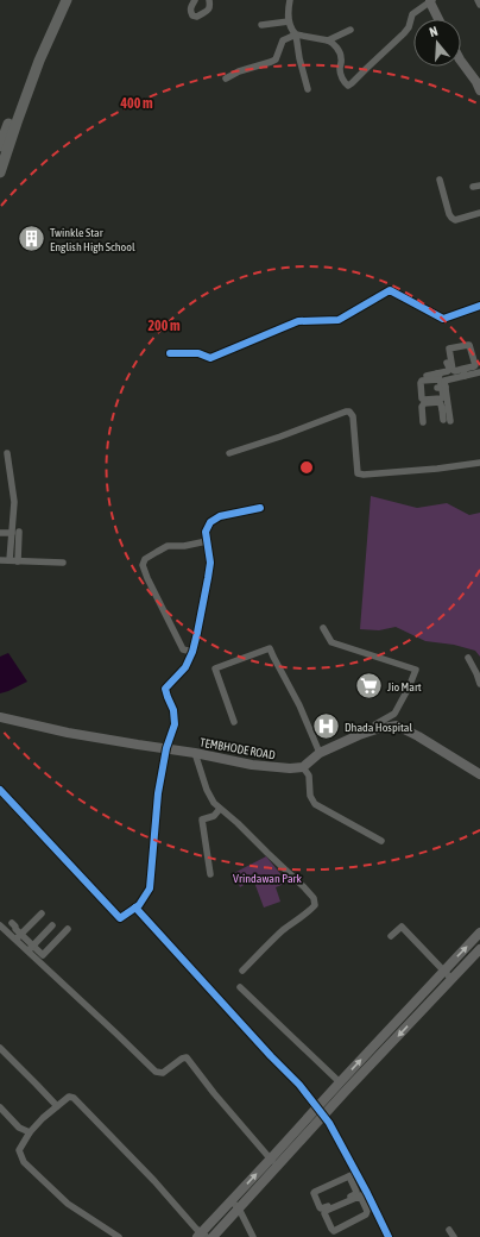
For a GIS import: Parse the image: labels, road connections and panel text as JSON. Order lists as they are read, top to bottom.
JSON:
{
  "streets": {
    "main road": ["TEMBHODE ROAD"]
  },
  "parks": ["Vrindawan Park"],
  "places": {
    "building": ["Twinkle Star English High School"],
    "supermarket": ["Jio Mart"],
    "hospital": ["Dhada Hospital"]
  },
  "north": "top",
  "rings": ["400 m", "200 m"]
}
